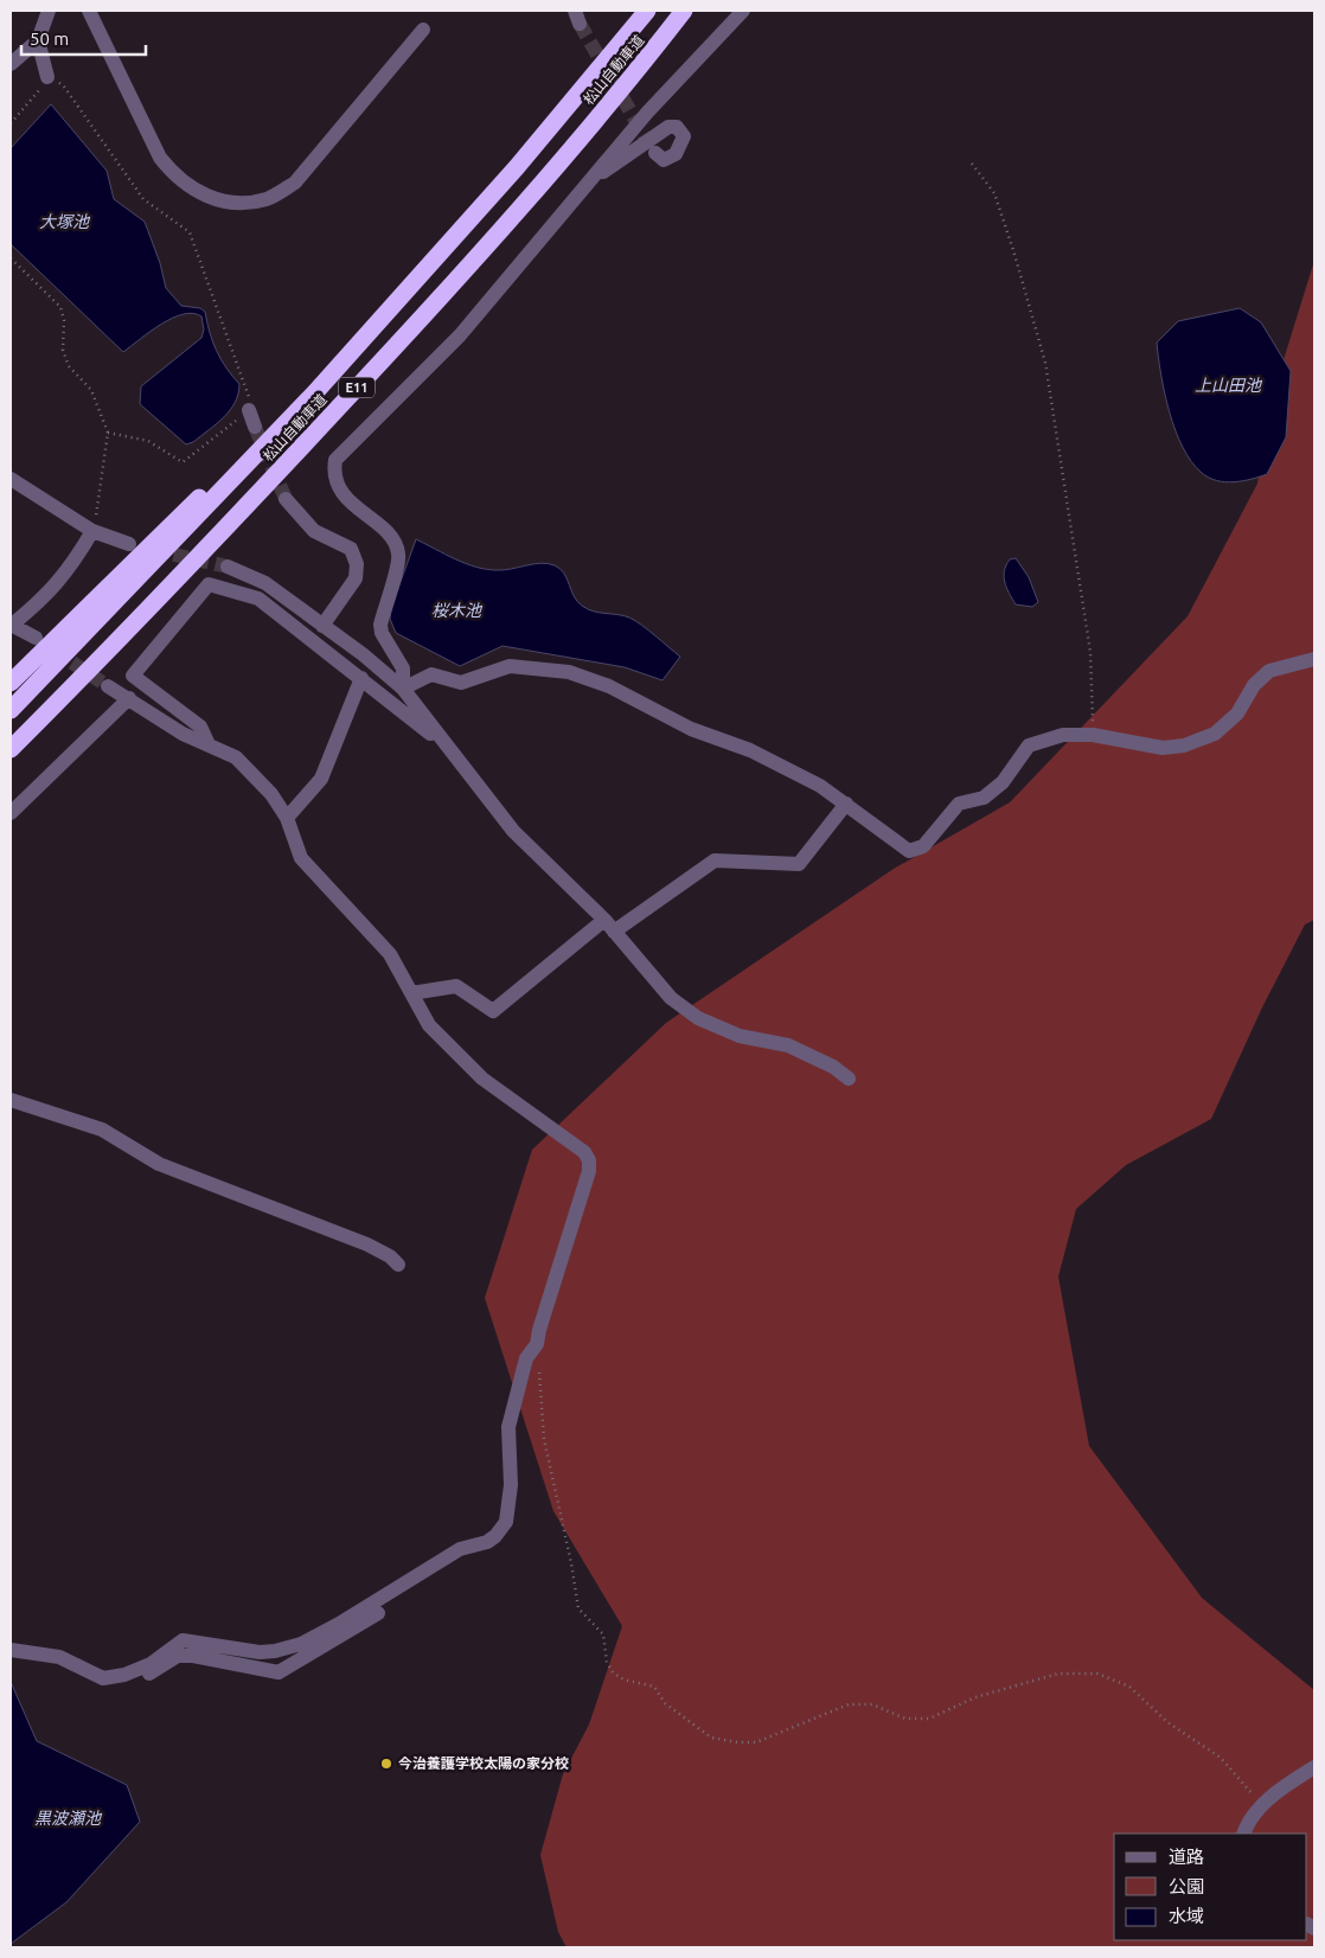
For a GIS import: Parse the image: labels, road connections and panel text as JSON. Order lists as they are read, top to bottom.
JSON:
{
  "streets": {
    "highway": ["松山自動車道", "E11"]
  },
  "water": [
    "大塚池",
    "上山田池",
    "桜木池",
    "黒波瀬池"
  ],
  "places": ["今治養護学校太陽の家分校"],
  "legend": ["道路", "公園", "水域"],
  "scale_bar": "50 m"
}
